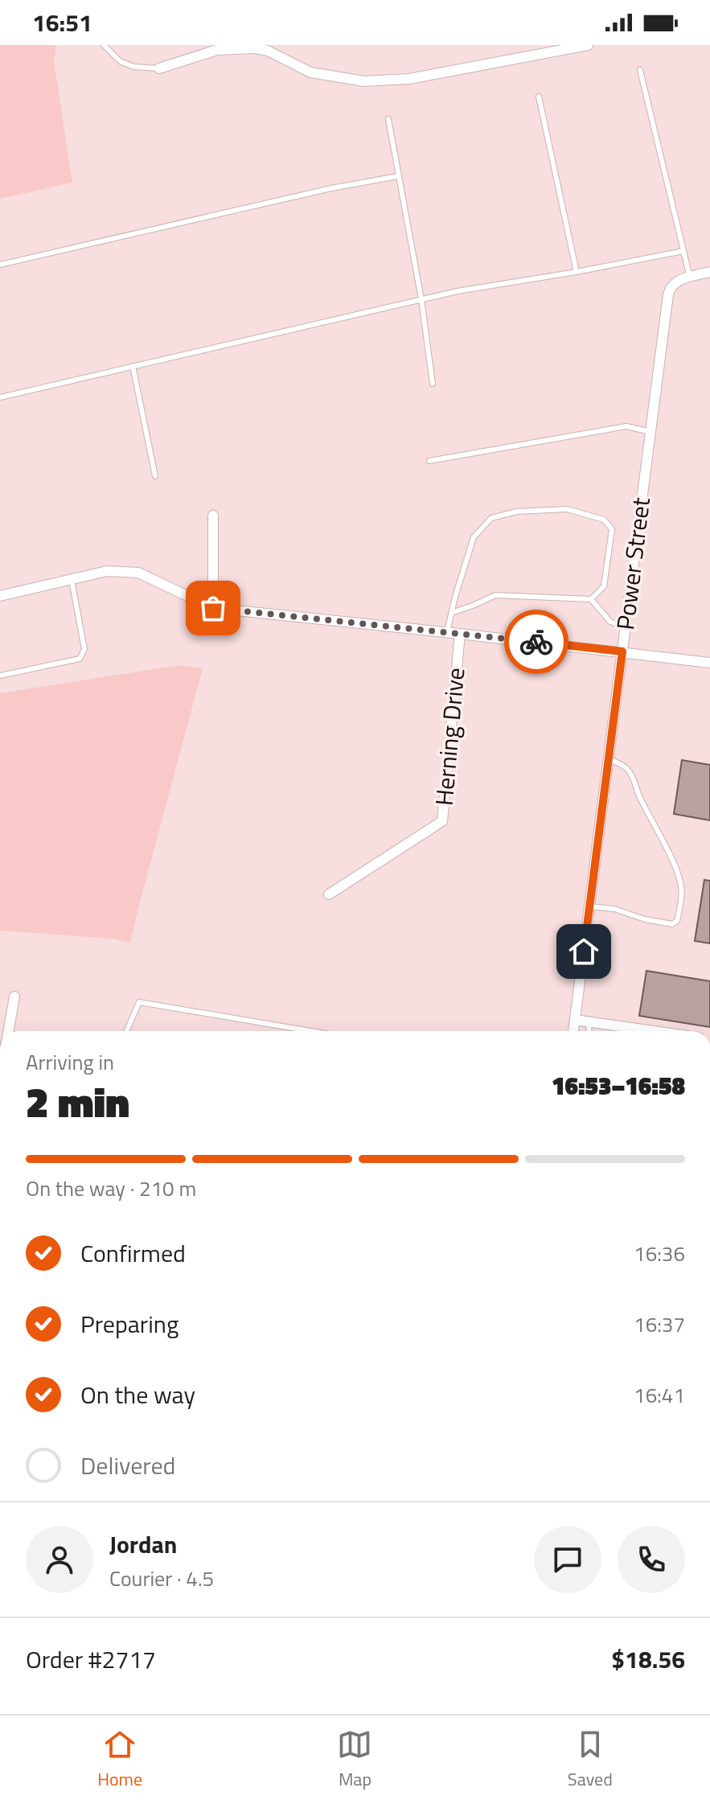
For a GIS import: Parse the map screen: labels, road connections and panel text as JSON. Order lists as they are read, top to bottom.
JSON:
{
  "streets": {
    "street": ["Power Street", "Herning Drive"]
  },
  "page": {
    "status": "16:51",
    "heading": ["2 min", "Arriving in", "16:53–16:58"],
    "panel": [
      "Jordan",
      "Courier · 4.5",
      "Order #2717",
      "$18.56"
    ],
    "bar": "On the way · 210 m",
    "list": [
      ["Confirmed", "16:36"],
      ["Preparing", "16:37"],
      ["On the way", "16:41"],
      "Delivered"
    ],
    "tabs": ["Home", "Map", "Saved"]
  }
}
